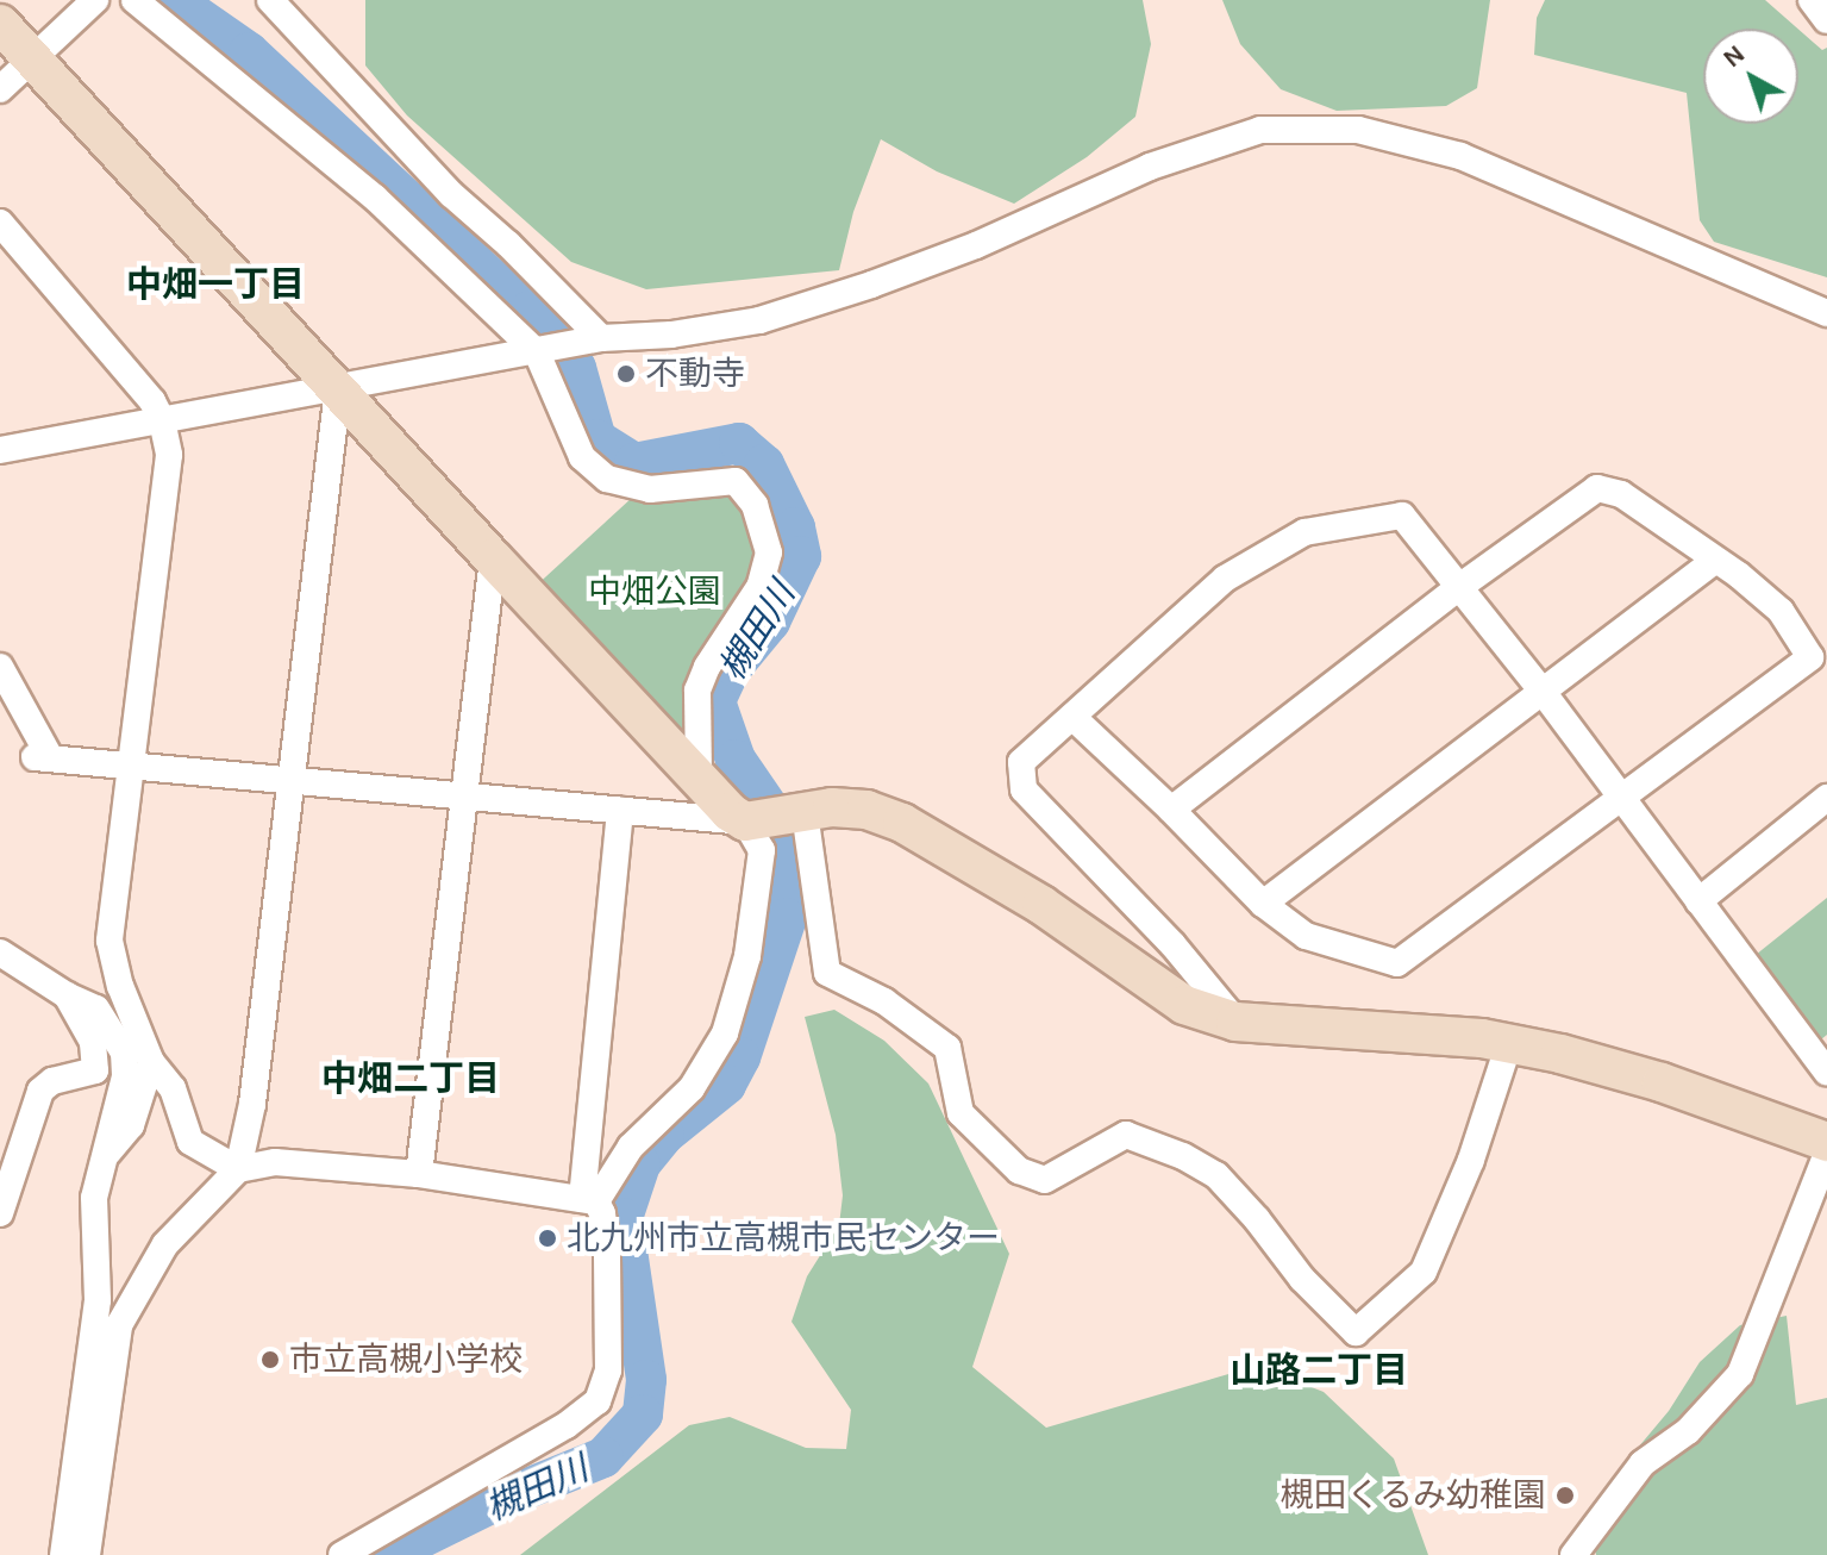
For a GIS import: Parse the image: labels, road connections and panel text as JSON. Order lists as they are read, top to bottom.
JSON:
{
  "districts": ["中畑一丁目", "中畑二丁目", "山路二丁目"],
  "water": ["槻田川"],
  "parks": ["中畑公園"],
  "places": [
    "不動寺",
    "北九州市立高槻市民センター",
    "市立高槻小学校",
    "槻田くるみ幼稚園"
  ],
  "north": "top left"
}
